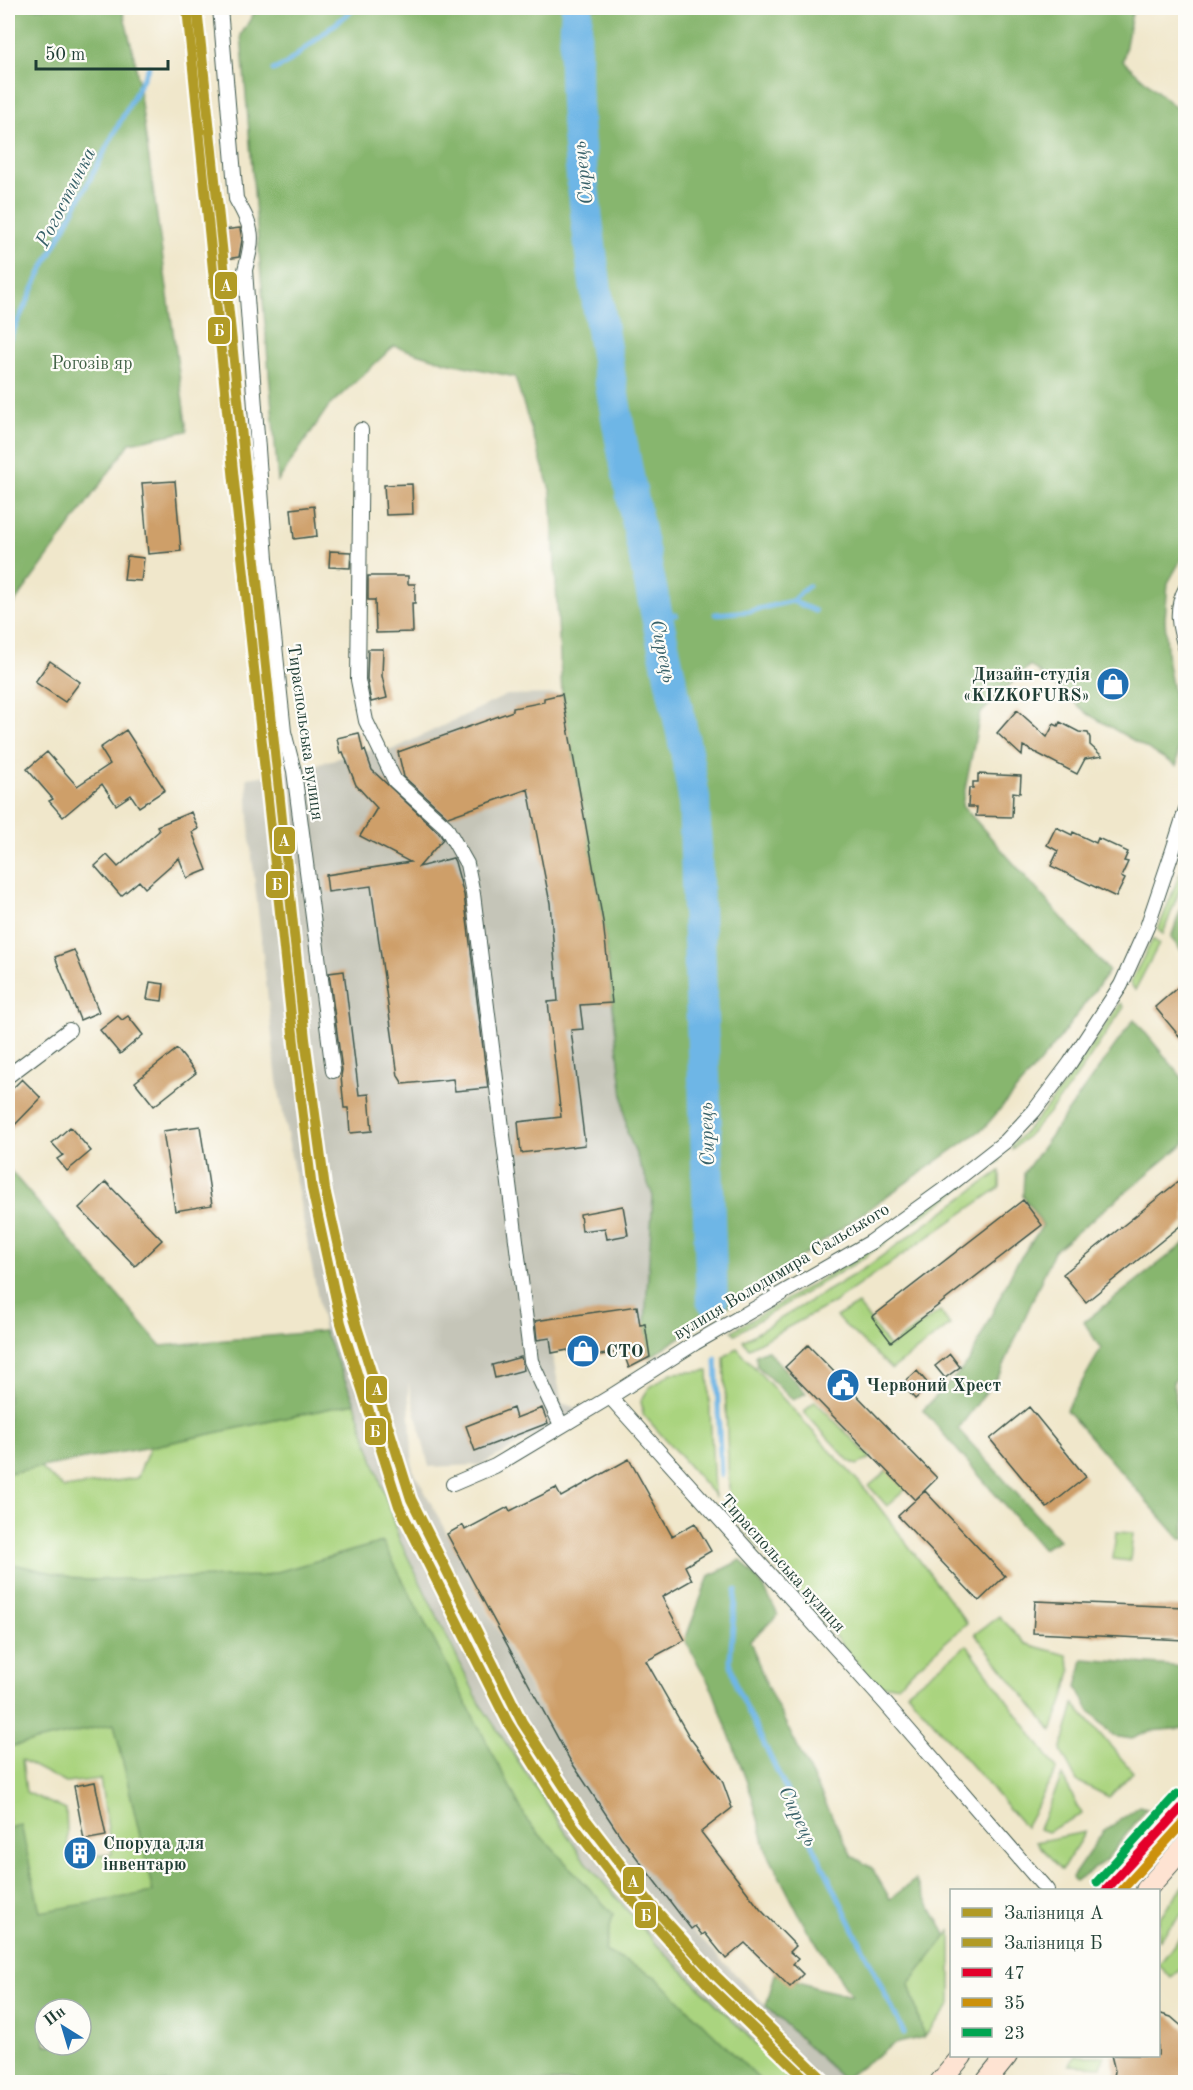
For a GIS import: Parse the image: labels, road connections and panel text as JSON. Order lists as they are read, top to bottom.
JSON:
{
  "streets": {
    "street": ["Тираспольська вулиця", "вулиця Володимира Сальського"]
  },
  "crossings": [
    ["Тираспольська вулиця", "вулиця Володимира Сальського"]
  ],
  "water": ["Сирець", "Рогостинка"],
  "parks": ["Рогозів яр"],
  "places": {
    "shop": ["Дизайн-студія «KIZKOFURS»", "СТО"],
    "public building": ["Червоний Хрест"],
    "building": ["Споруда для інвентарю"]
  },
  "lines": [
    "rail line A",
    "rail line Б",
    "transit line 23",
    "transit line 47",
    "transit line 35"
  ],
  "legend": [
    "Залізниця A",
    "Залізниця Б",
    "47",
    "35",
    "23"
  ],
  "scale_bar": "50 m",
  "north": "top left"
}
